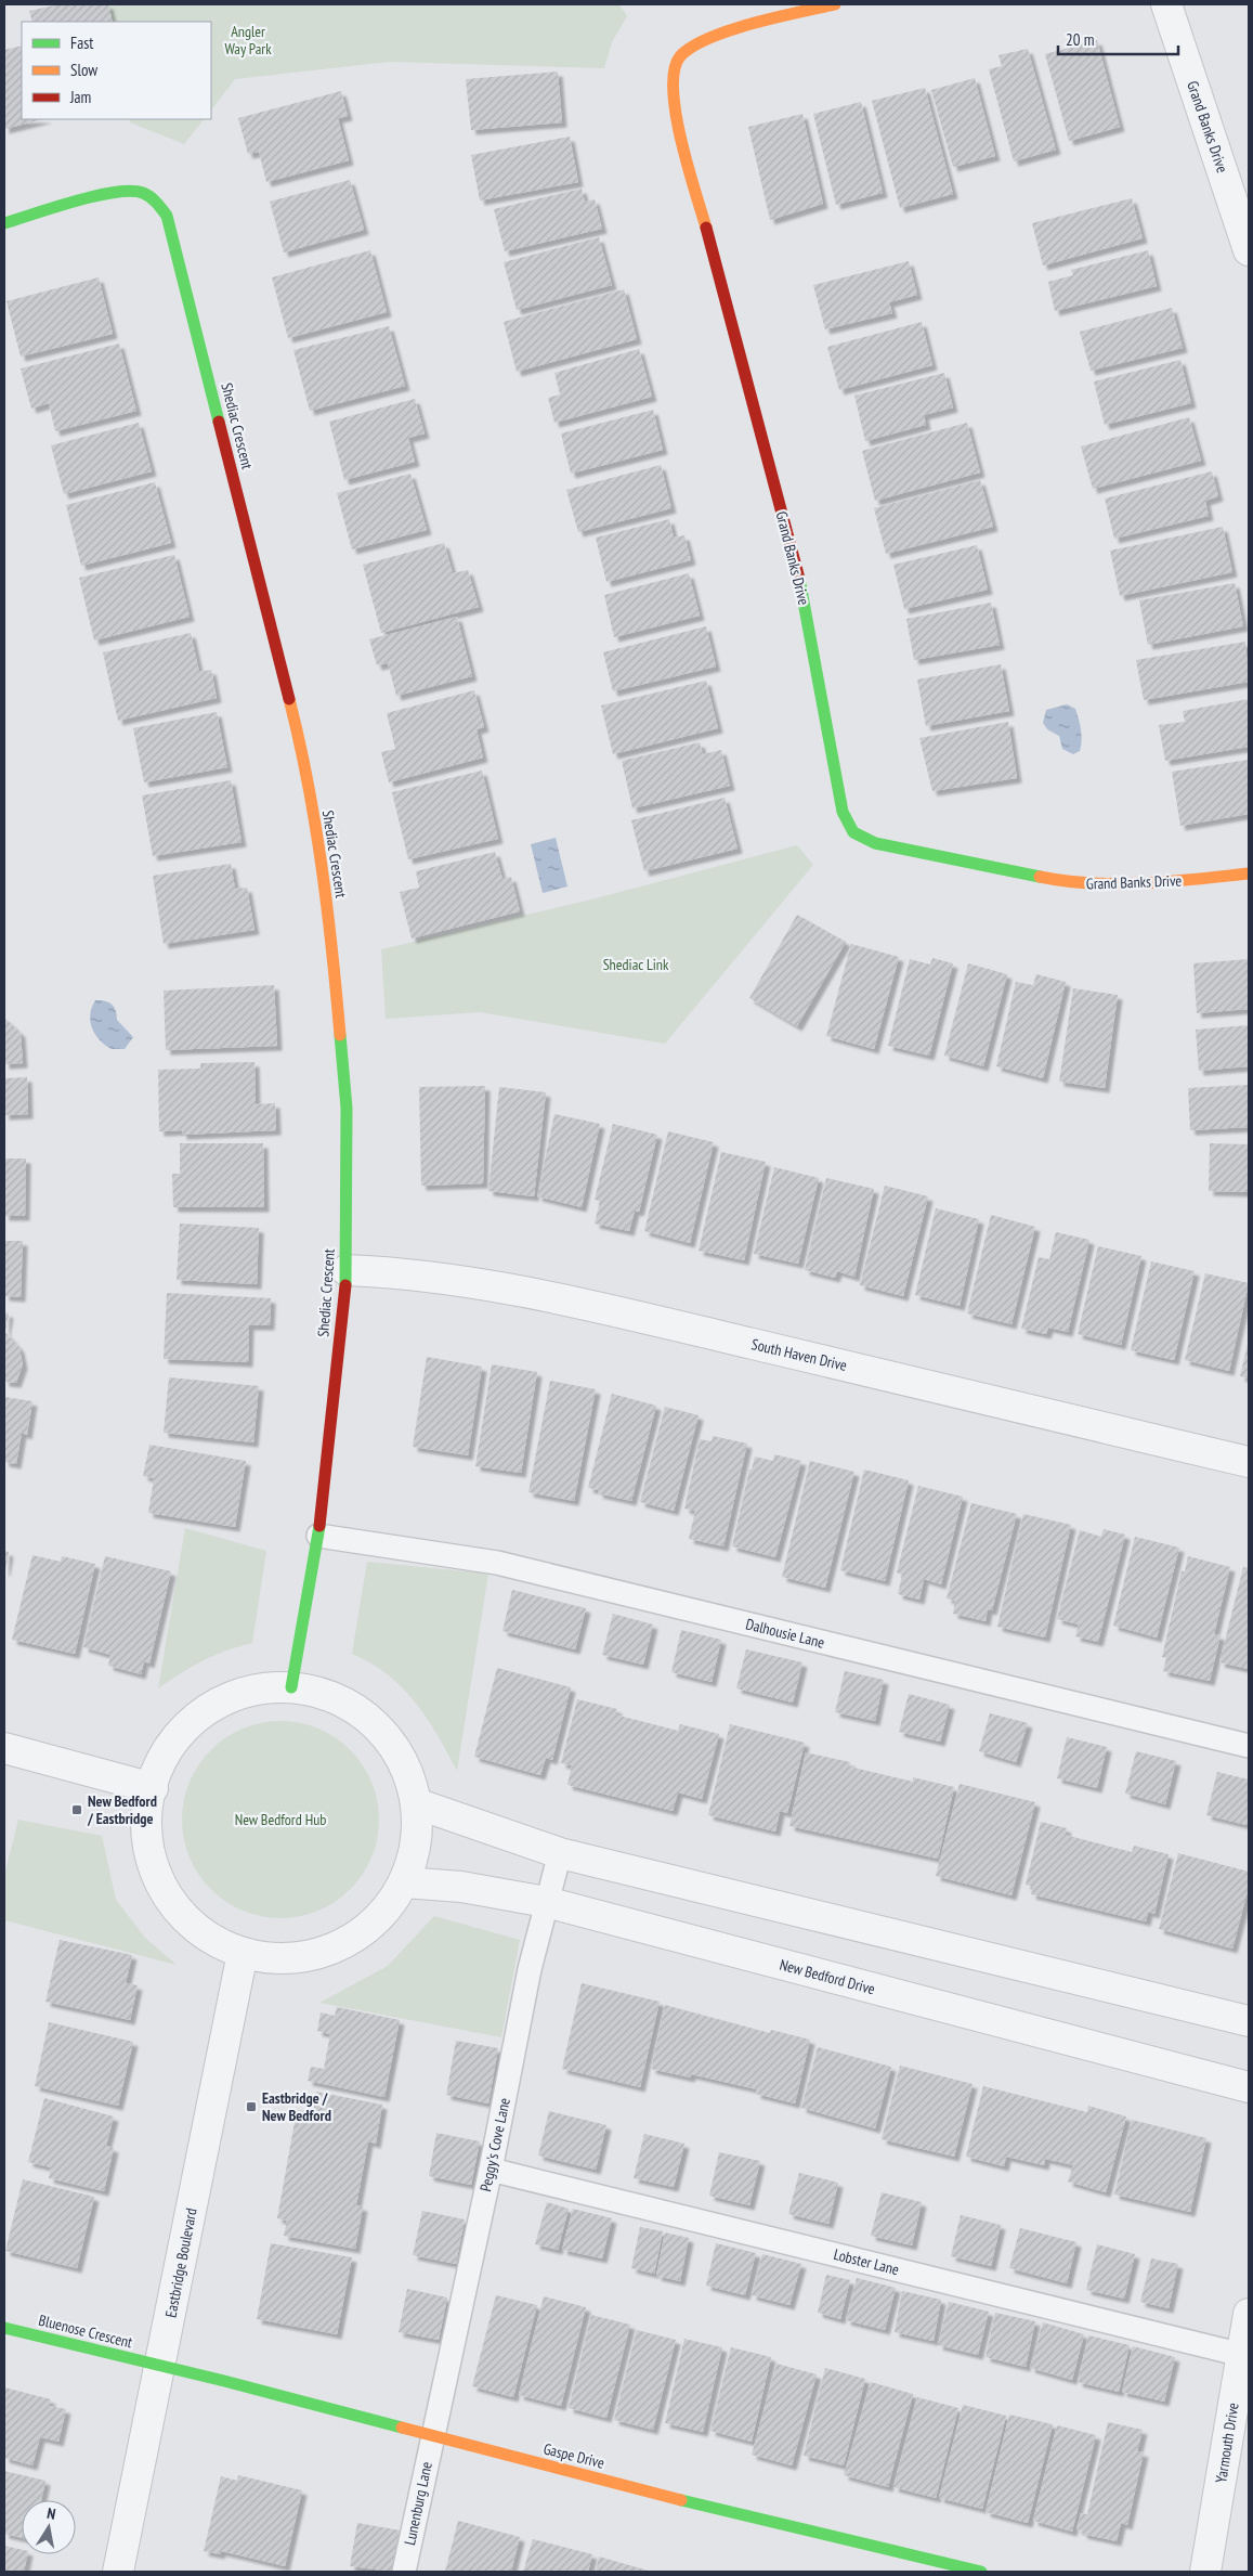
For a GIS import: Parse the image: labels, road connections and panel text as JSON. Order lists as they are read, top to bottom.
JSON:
{
  "streets": {
    "street": [
      "Grand Banks Drive",
      "Shediac Crescent",
      "South Haven Drive",
      "New Bedford Drive",
      "Eastbridge Boulevard",
      "Bluenose Crescent",
      "Yarmouth Drive",
      "Gaspe Drive"
    ],
    "lane": [
      "Dalhousie Lane",
      "Peggy's Cove Lane",
      "Lobster Lane",
      "Lunenburg Lane"
    ]
  },
  "crossings": [
    ["Shediac Crescent", "South Haven Drive"],
    ["Shediac Crescent", "Dalhousie Lane"],
    ["New Bedford Drive", "Peggy's Cove Lane"],
    ["Peggy's Cove Lane", "Lobster Lane"],
    ["Peggy's Cove Lane", "Gaspe Drive"],
    ["Peggy's Cove Lane", "Lunenburg Lane"],
    ["Lobster Lane", "Yarmouth Drive"],
    ["Eastbridge Boulevard", "Bluenose Crescent"],
    ["Eastbridge Boulevard", "Gaspe Drive"],
    ["Bluenose Crescent", "Gaspe Drive"],
    ["Gaspe Drive", "Lunenburg Lane"]
  ],
  "parks": ["Angler Way Park", "Shediac Link", "New Bedford Hub"],
  "places": {
    "transit": ["New Bedford / Eastbridge", "Eastbridge / New Bedford"]
  },
  "legend": ["Fast", "Slow", "Jam"],
  "scale_bar": "20 m",
  "north": "top"
}
